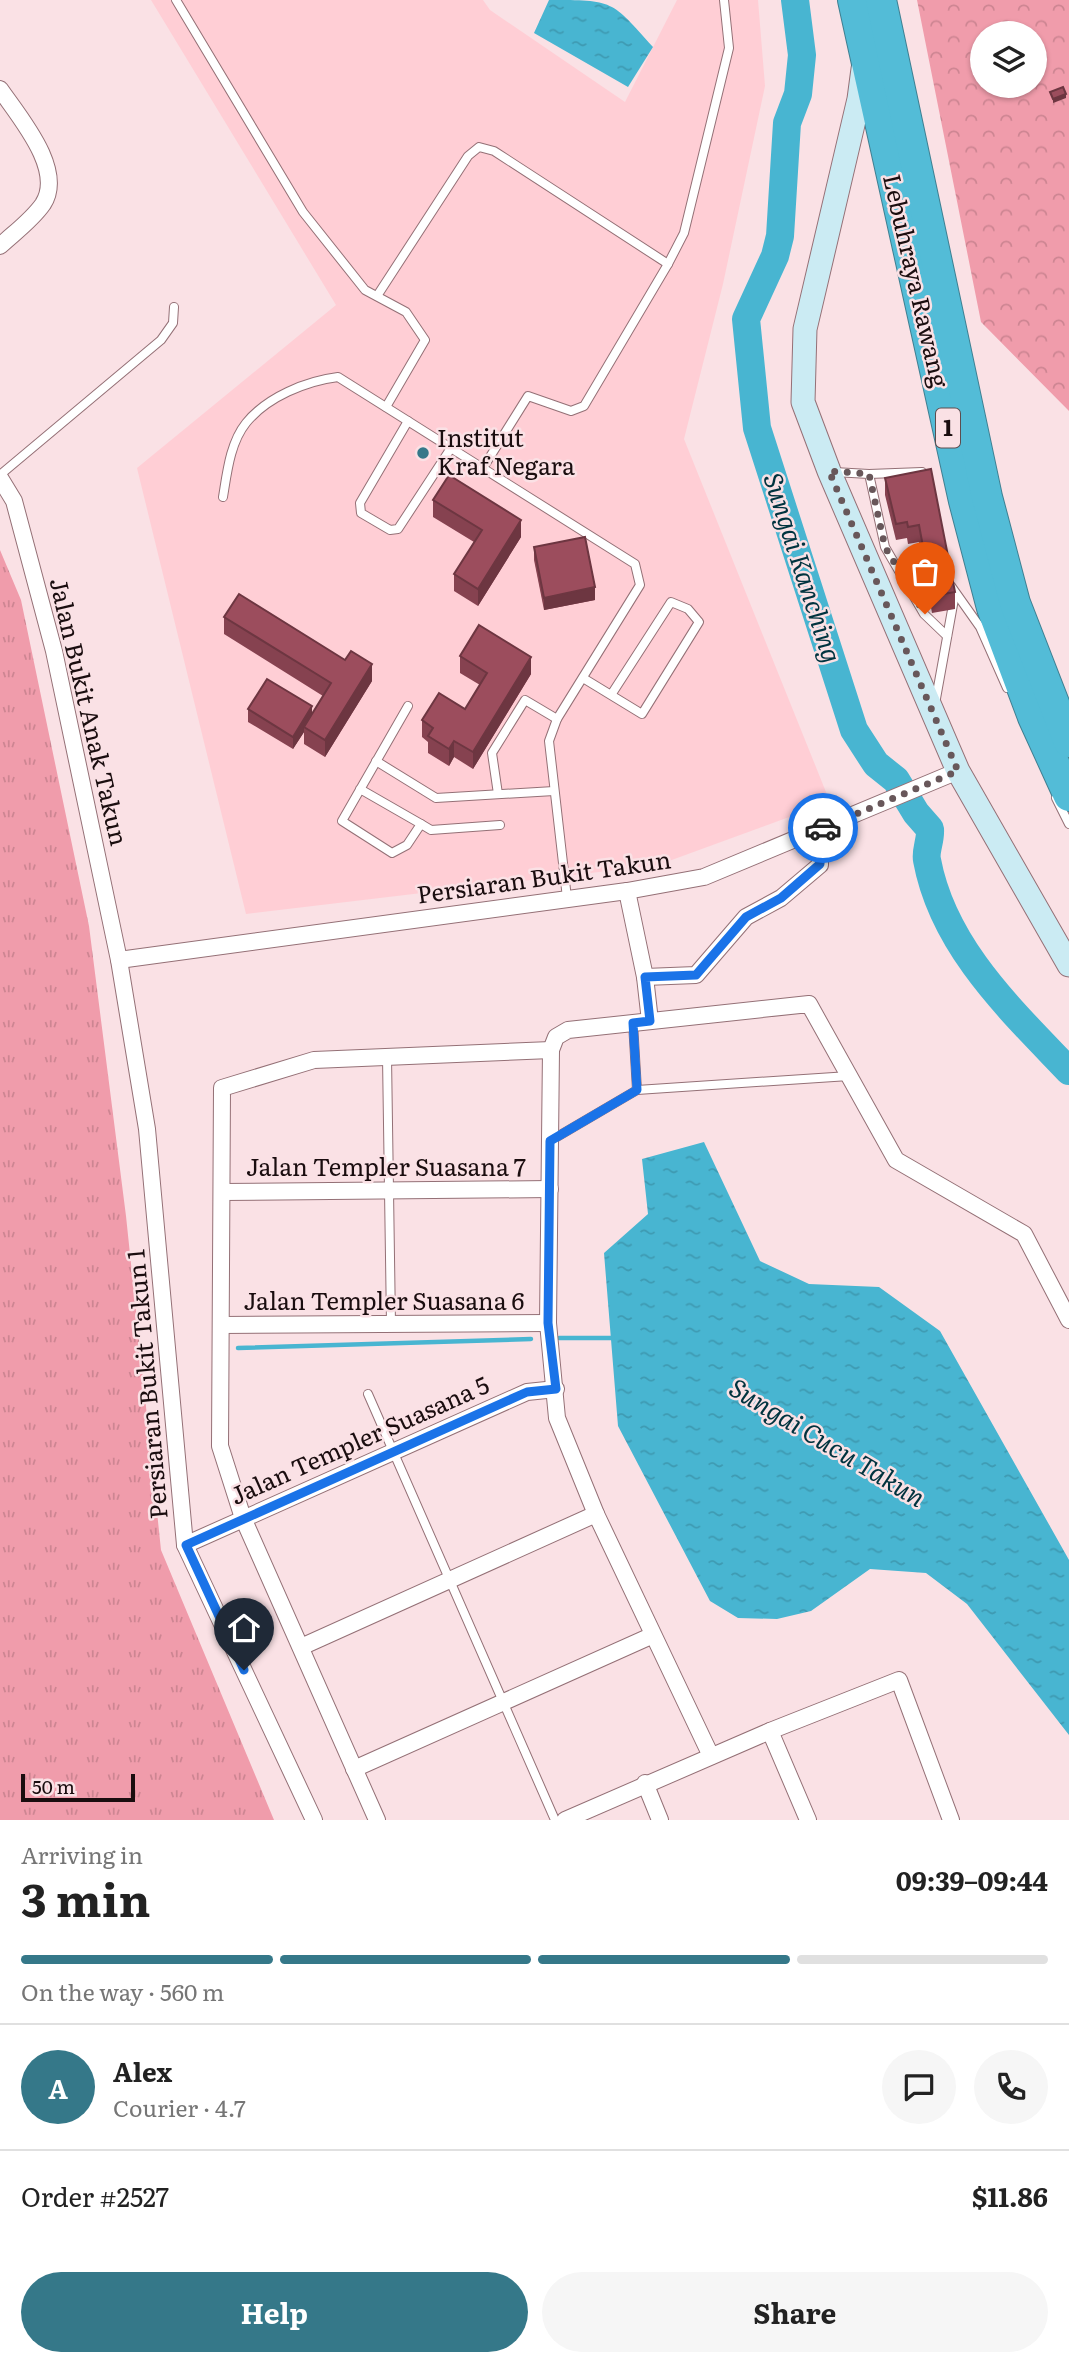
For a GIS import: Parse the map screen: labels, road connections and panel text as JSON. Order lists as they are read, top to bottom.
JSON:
{
  "streets": {
    "highway": ["Lebuhraya Rawang", "1"],
    "street": [
      "Jalan Bukit Anak Takun",
      "Persiaran Bukit Takun",
      "Jalan Templer Suasana 7",
      "Jalan Templer Suasana 6",
      "Persiaran Bukit Takun 1",
      "Jalan Templer Suasana 5"
    ]
  },
  "crossings": [
    ["Jalan Bukit Anak Takun", "Persiaran Bukit Takun"],
    ["Jalan Bukit Anak Takun", "Persiaran Bukit Takun 1"],
    ["Persiaran Bukit Takun", "Persiaran Bukit Takun 1"],
    ["Persiaran Bukit Takun 1", "Jalan Templer Suasana 5"]
  ],
  "water": ["Sungai Kanching", "Sungai Cucu Takun"],
  "places": ["Institut Kraf Negara"],
  "scale_bar": "50 m",
  "page": {
    "scale": "50 m",
    "heading": ["3 min", "Arriving in", "09:39–09:44"],
    "panel": [
      "Alex",
      "Courier · 4.7",
      "Order #2527",
      "$11.86"
    ],
    "bar": "On the way · 560 m",
    "round": "A",
    "buttons": ["Help", "Share"]
  }
}
